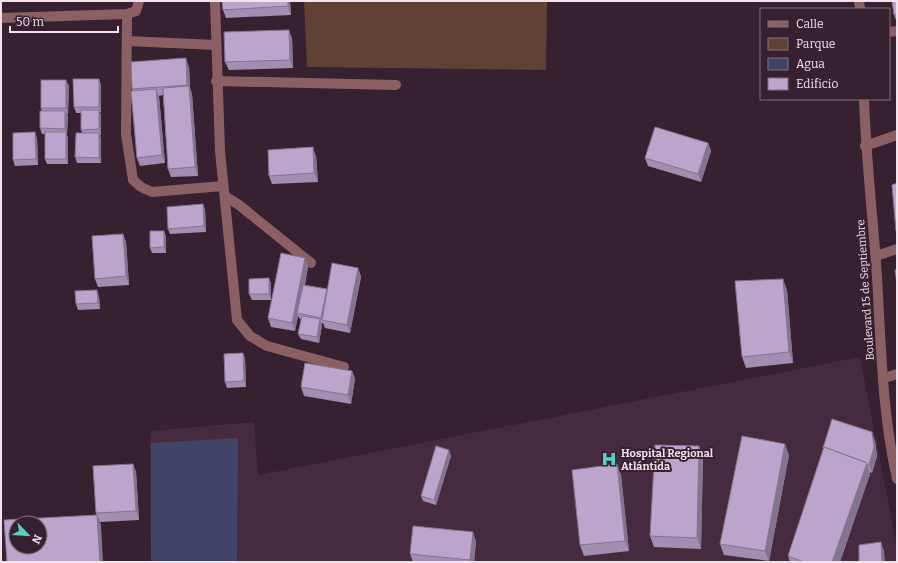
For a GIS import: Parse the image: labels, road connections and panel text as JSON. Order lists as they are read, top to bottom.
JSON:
{
  "streets": {
    "street": ["Boulevard 15 de Septiembre"]
  },
  "places": {
    "hospital": ["Hospital Regional Atlántida"]
  },
  "legend": [
    "Calle",
    "Parque",
    "Agua",
    "Edificio"
  ],
  "scale_bar": "50 m",
  "north": "bottom right"
}
